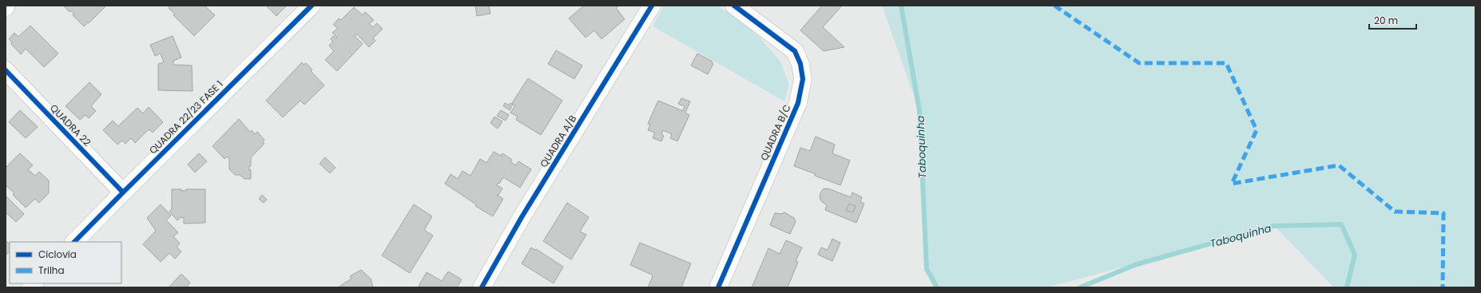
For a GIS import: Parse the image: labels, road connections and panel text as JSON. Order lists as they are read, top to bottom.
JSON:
{
  "streets": {
    "street": [
      "QUADRA 22/23 FASE 1",
      "QUADRA 22",
      "QUADRA B/C",
      "QUADRA A/B"
    ]
  },
  "crossings": [
    ["QUADRA 22/23 FASE 1", "QUADRA 22"]
  ],
  "water": ["Taboquinha"],
  "legend": ["Ciclovia", "Trilha"],
  "scale_bar": "20 m"
}
